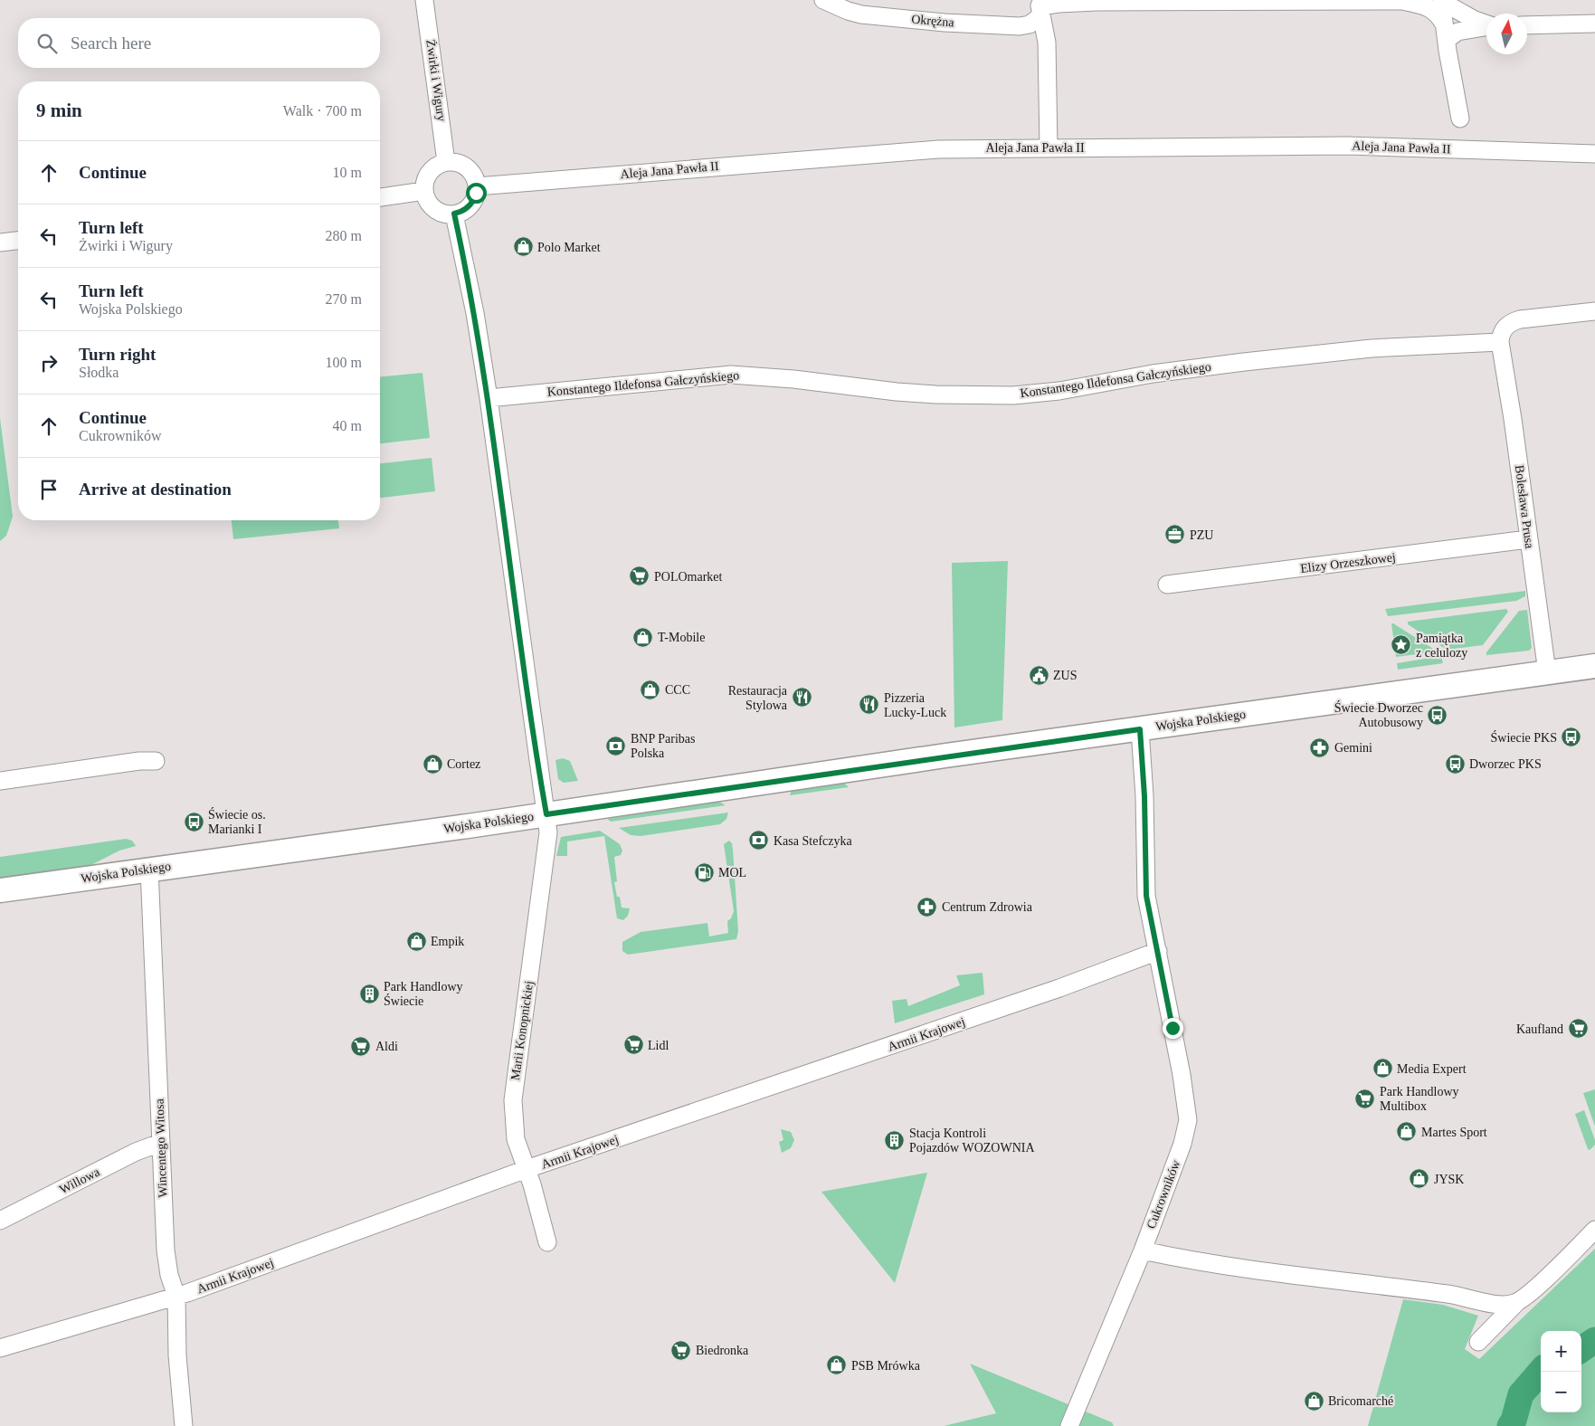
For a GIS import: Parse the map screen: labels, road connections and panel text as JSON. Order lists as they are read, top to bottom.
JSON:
{
  "streets": {
    "street": [
      "Okrężna",
      "Żwirki i Wigury",
      "Aleja Jana Pawła II",
      "Konstantego Ildefonsa Gałczyńskiego",
      "Bolesława Prusa",
      "Elizy Orzeszkowej",
      "Wojska Polskiego",
      "Marii Konopnickiej",
      "Armii Krajowej",
      "Wincentego Witosa",
      "Willowa",
      "Cukrowników"
    ]
  },
  "crossings": [
    ["Żwirki i Wigury", "Aleja Jana Pawła II"],
    ["Konstantego Ildefonsa Gałczyńskiego", "Bolesława Prusa"],
    ["Bolesława Prusa", "Elizy Orzeszkowej"],
    ["Bolesława Prusa", "Wojska Polskiego"],
    ["Wojska Polskiego", "Marii Konopnickiej"],
    ["Wojska Polskiego", "Wincentego Witosa"],
    ["Wojska Polskiego", "Cukrowników"],
    ["Marii Konopnickiej", "Armii Krajowej"],
    ["Armii Krajowej", "Wincentego Witosa"],
    ["Armii Krajowej", "Cukrowników"],
    ["Wincentego Witosa", "Willowa"]
  ],
  "places": {
    "shop": [
      "Polo Market",
      "T-Mobile",
      "CCC",
      "Cortez",
      "Empik",
      "Media Expert",
      "Martes Sport",
      "JYSK",
      "PSB Mrówka",
      "Bricomarché"
    ],
    "office": ["PZU"],
    "supermarket": [
      "POLOmarket",
      "Kaufland",
      "Lidl",
      "Aldi",
      "Park Handlowy Multibox",
      "Biedronka"
    ],
    "place": ["Pamiątka z celulozy"],
    "public building": ["ZUS"],
    "restaurant": ["Restauracja Stylowa", "Pizzeria Lucky-Luck"],
    "bus stop": [
      "Świecie Dworzec Autobusowy",
      "Świecie PKS",
      "Dworzec PKS",
      "Świecie os. Marianki I"
    ],
    "bank": ["BNP Paribas Polska", "Kasa Stefczyka"],
    "pharmacy": ["Gemini", "Centrum Zdrowia"],
    "fuel station": ["MOL"],
    "building": ["Park Handlowy Świecie", "Stacja Kontroli Pojazdów WOZOWNIA"]
  },
  "north": "top",
  "page": {
    "search": "Search here",
    "heading": ["9 min", "Walk · 700 m"],
    "list": [
      ["Continue", "10 m"],
      ["Turn left", "Żwirki i Wigury", "280 m"],
      ["Turn left", "Wojska Polskiego", "270 m"],
      ["Turn right", "Słodka", "100 m"],
      ["Continue", "Cukrowników", "40 m"],
      "Arrive at destination"
    ],
    "map_buttons": ["+", "−"]
  }
}
